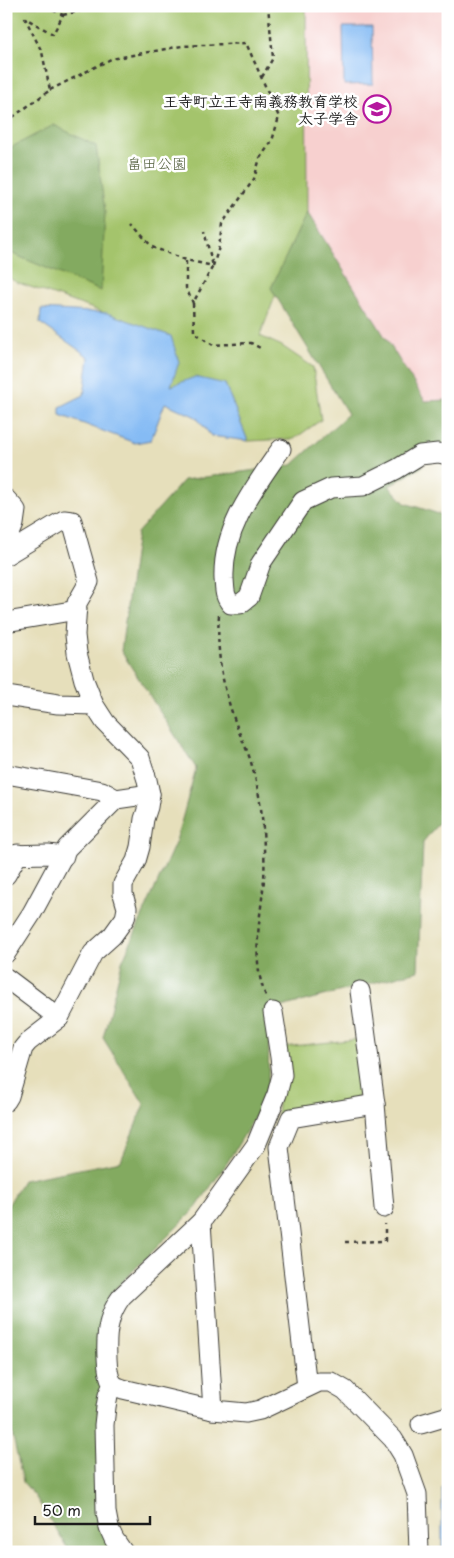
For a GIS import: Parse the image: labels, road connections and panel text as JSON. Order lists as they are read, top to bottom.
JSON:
{
  "parks": ["畠田公園"],
  "places": {
    "school or university": ["王寺町立王寺南義務教育学校 太子学舎"]
  },
  "scale_bar": "50 m"
}
